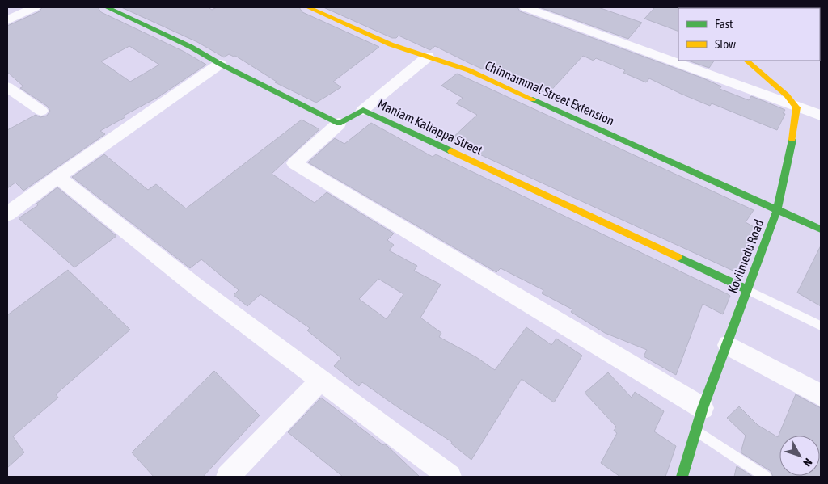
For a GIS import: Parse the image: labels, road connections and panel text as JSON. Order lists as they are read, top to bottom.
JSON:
{
  "streets": {
    "street": ["Chinnammal Street Extension", "Maniam Kaliappa Street", "Kovilmedu Road"]
  },
  "crossings": [
    ["Chinnammal Street Extension", "Kovilmedu Road"],
    ["Maniam Kaliappa Street", "Kovilmedu Road"]
  ],
  "legend": ["Fast", "Slow"],
  "north": "bottom right"
}
